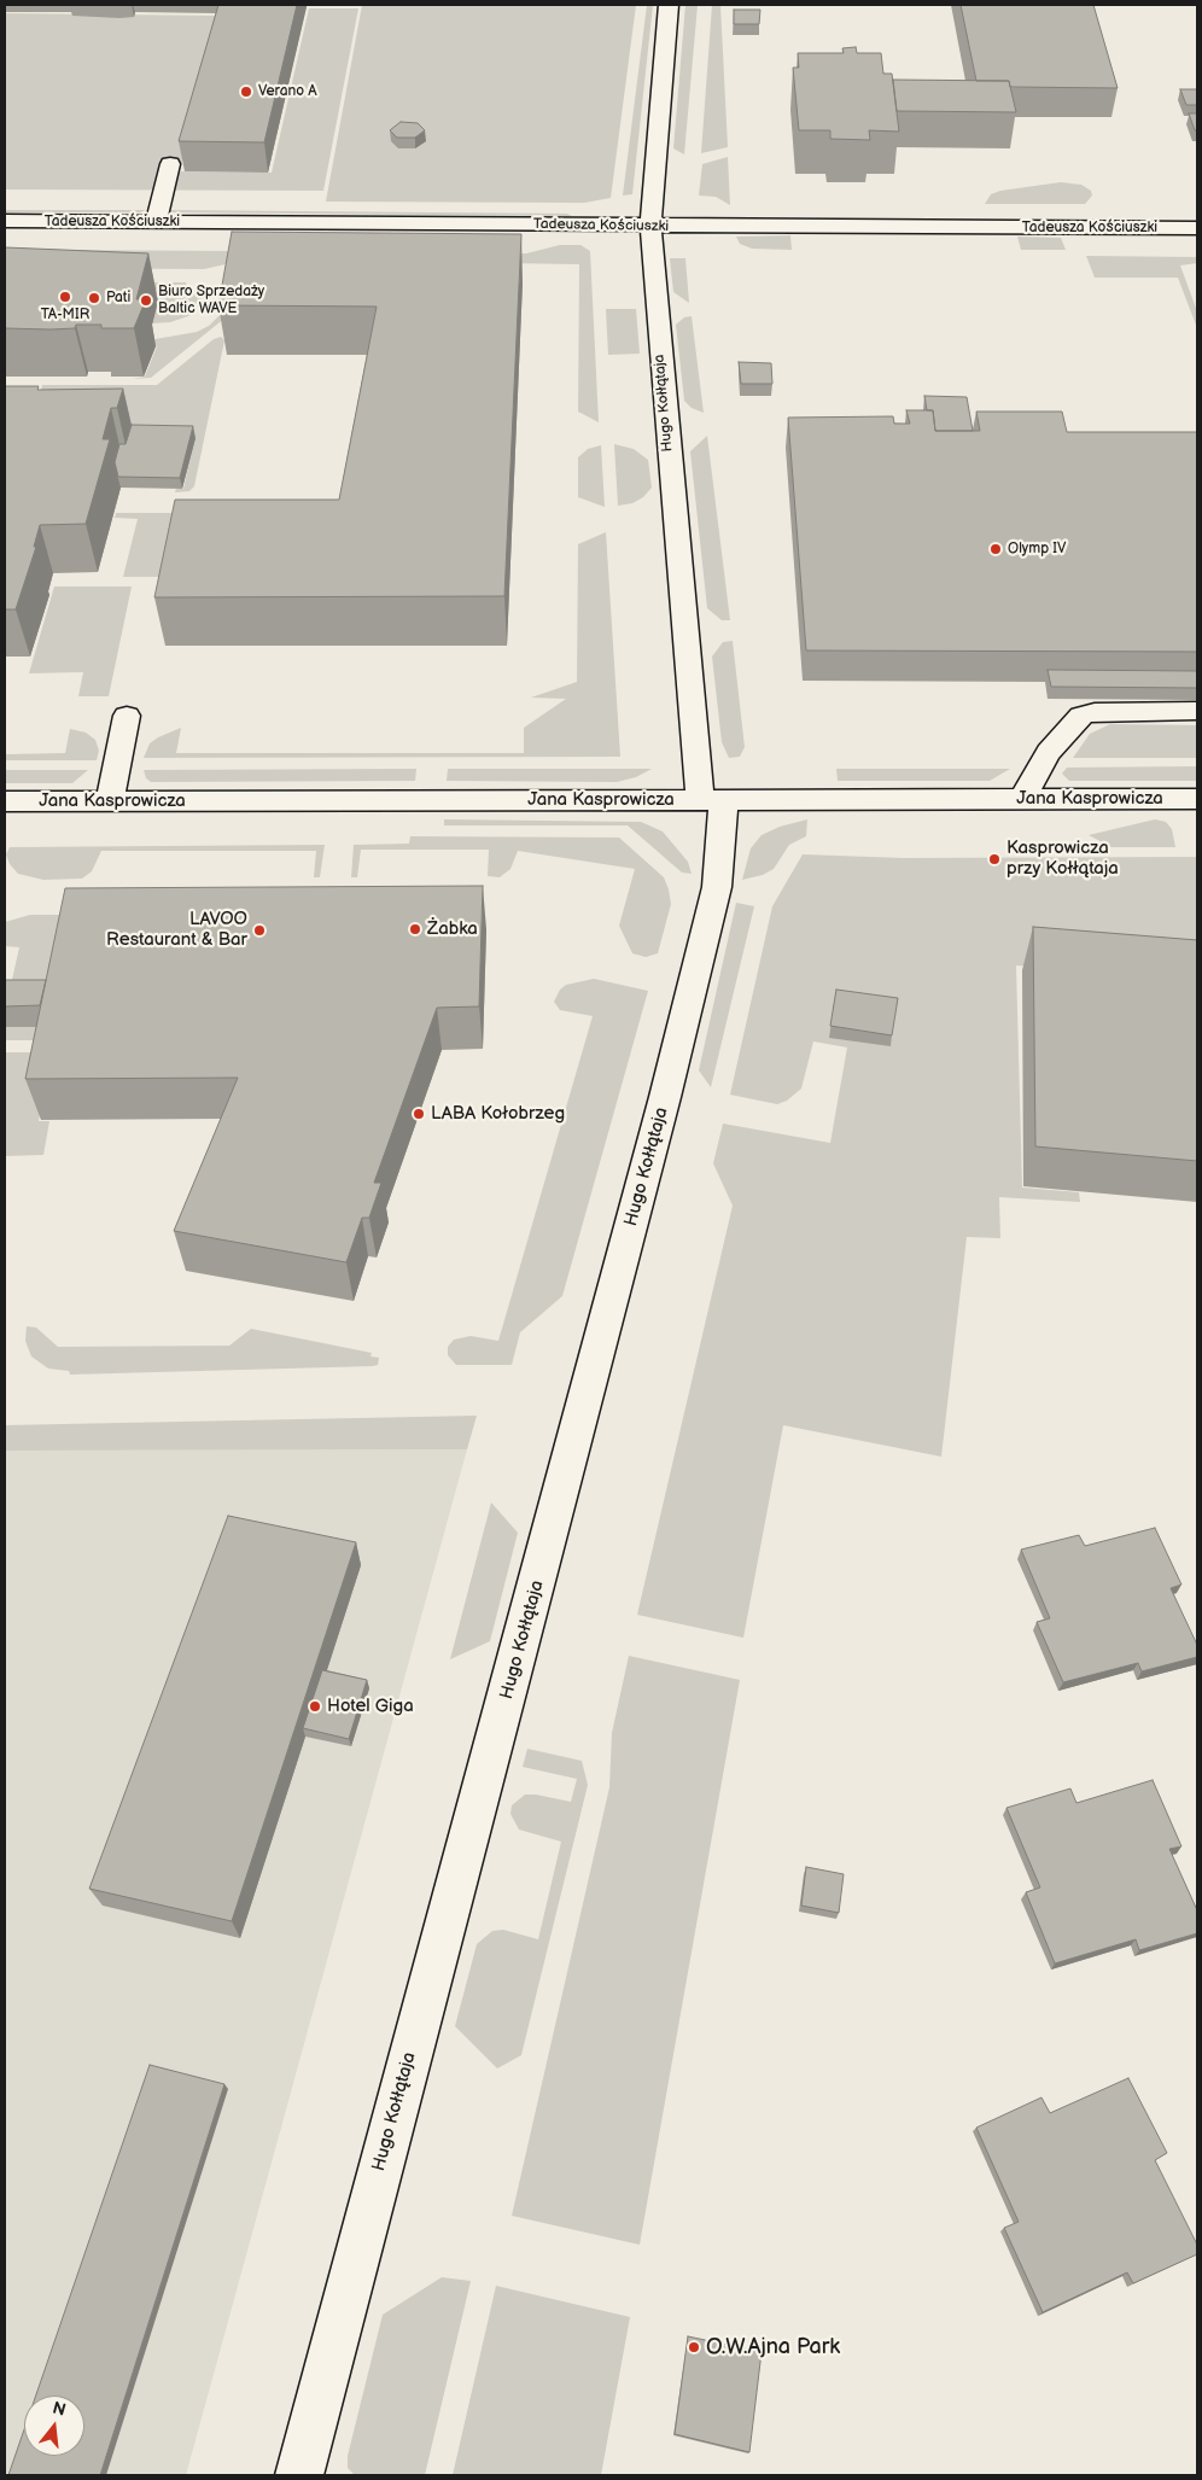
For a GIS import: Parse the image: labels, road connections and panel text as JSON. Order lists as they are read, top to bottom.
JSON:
{
  "streets": {
    "street": ["Tadeusza Kościuszki", "Hugo Kołłątaja", "Jana Kasprowicza"]
  },
  "crossings": [
    ["Tadeusza Kościuszki", "Hugo Kołłątaja"],
    ["Hugo Kołłątaja", "Jana Kasprowicza"]
  ],
  "places": [
    "Verano A",
    "TA-MIR",
    "Pati",
    "Biuro Sprzedaży Baltic WAVE",
    "Olymp IV",
    "Kasprowicza przy Kołłątaja",
    "Żabka",
    "LAVOO Restaurant & Bar",
    "LABA Kołobrzeg",
    "Hotel Giga",
    "O.W.Ajna Park"
  ],
  "north": "top"
}
